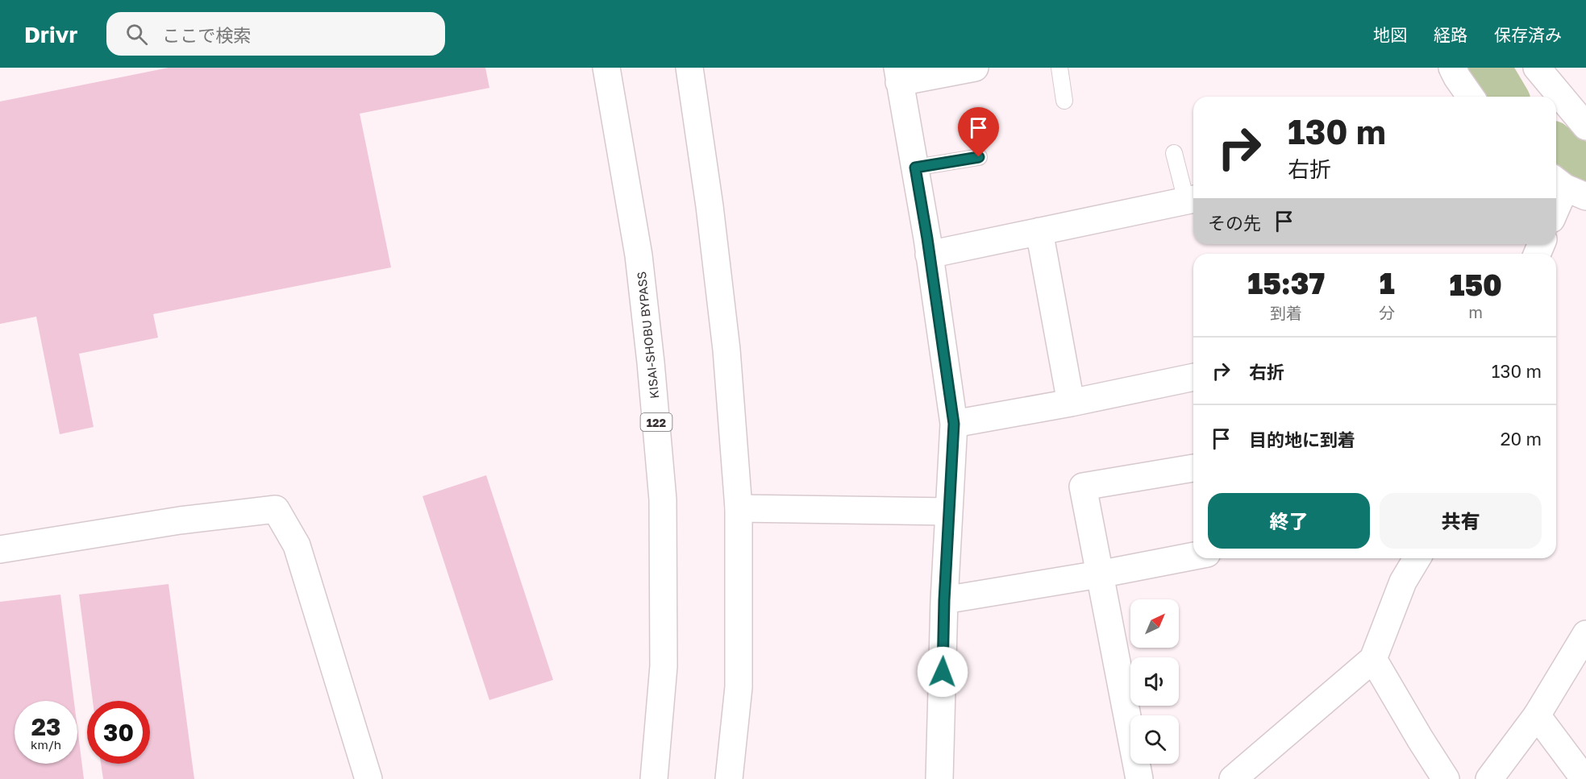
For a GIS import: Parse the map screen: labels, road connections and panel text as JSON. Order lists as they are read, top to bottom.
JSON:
{
  "streets": {
    "main road": ["KISAI-SHOBU BYPASS", "122"]
  },
  "north": "top right",
  "page": {
    "header": "Drivr",
    "search": "ここで検索",
    "nav": ["地図", "経路", "保存済み"],
    "turn": ["130 m", "右折"],
    "then": "その先",
    "eta": [
      "15:37",
      "到着",
      "1",
      "分",
      "150",
      "m"
    ],
    "list": [
      {
        "name": "右折",
        "value": "130 m"
      },
      {
        "name": "目的地に到着",
        "value": "20 m"
      }
    ],
    "buttons": ["終了", "共有"],
    "speed": "23 km/h",
    "limit": "30"
  }
}
